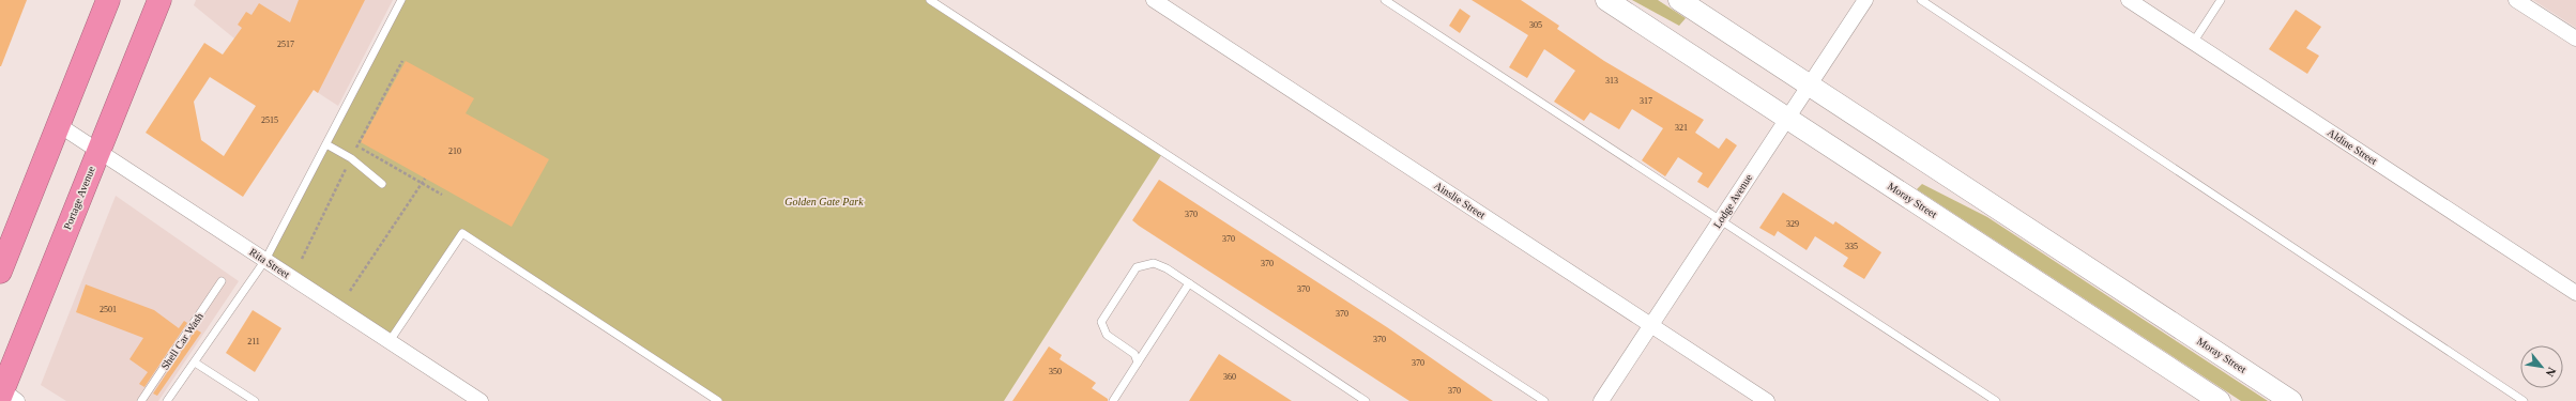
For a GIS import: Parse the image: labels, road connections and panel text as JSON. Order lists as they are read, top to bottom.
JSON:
{
  "streets": {
    "highway": ["Portage Avenue"],
    "main road": ["Moray Street"],
    "street": [
      "Aldine Street",
      "Ainslie Street",
      "Lodge Avenue",
      "Rita Street"
    ],
    "lane": ["Shell Car Wash"]
  },
  "crossings": [
    ["Portage Avenue", "Rita Street"],
    ["Ainslie Street", "Lodge Avenue"],
    ["Moray Street", "Lodge Avenue"]
  ],
  "parks": ["Golden Gate Park"],
  "house_numbers": [
    "305",
    "2517",
    "313",
    "317",
    "2515",
    "321",
    "210",
    "370",
    "329",
    "370",
    "335",
    "370",
    "370",
    "2501",
    "370",
    "370",
    "211",
    "370",
    "350",
    "360",
    "370"
  ],
  "north": "bottom right"
}
